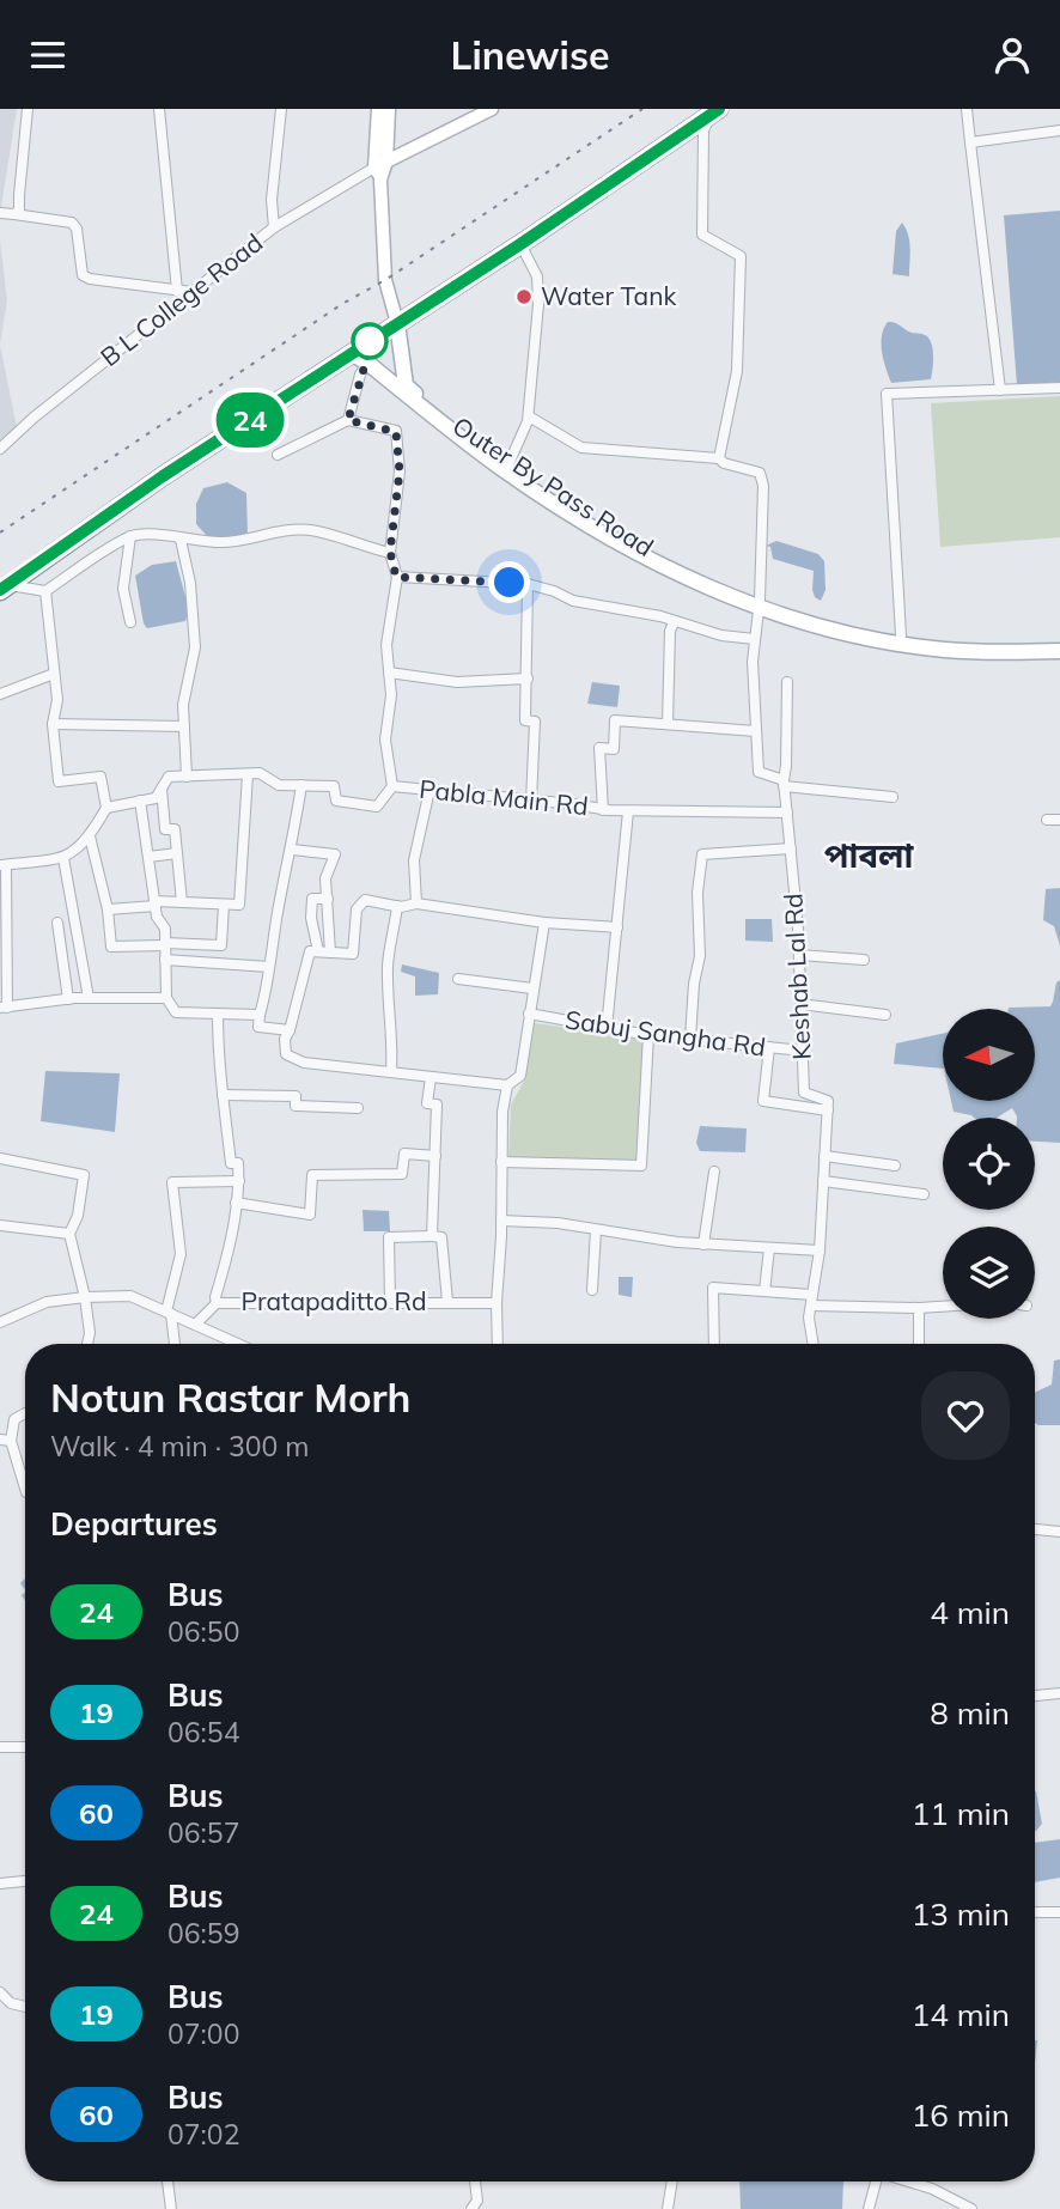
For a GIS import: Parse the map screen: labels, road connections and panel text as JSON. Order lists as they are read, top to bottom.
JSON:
{
  "streets": {
    "main road": ["Outer By Pass Road"],
    "street": [
      "B L College Road",
      "Pabla Main Rd",
      "Keshab Lal Rd",
      "Sabuj Sangha Rd",
      "Pratapaditto Rd"
    ]
  },
  "crossings": [
    ["Pabla Main Rd", "Keshab Lal Rd"],
    ["Keshab Lal Rd", "Sabuj Sangha Rd"]
  ],
  "districts": ["পাবলা"],
  "places": ["Water Tank"],
  "lines": ["bus line 24"],
  "north": "left",
  "page": {
    "header": "Linewise",
    "on_map": "24",
    "heading": [
      ["Notun Rastar Morh", "Walk · 4 min · 300 m"],
      "Departures"
    ],
    "list": [
      {
        "mark": "24",
        "name": "Bus",
        "note": "06:50",
        "value": "4 min"
      },
      {
        "mark": "19",
        "name": "Bus",
        "note": "06:54",
        "value": "8 min"
      },
      {
        "mark": "60",
        "name": "Bus",
        "note": "06:57",
        "value": "11 min"
      },
      {
        "mark": "24",
        "name": "Bus",
        "note": "06:59",
        "value": "13 min"
      },
      {
        "mark": "19",
        "name": "Bus",
        "note": "07:00",
        "value": "14 min"
      },
      {
        "mark": "60",
        "name": "Bus",
        "note": "07:02",
        "value": "16 min"
      }
    ]
  }
}
